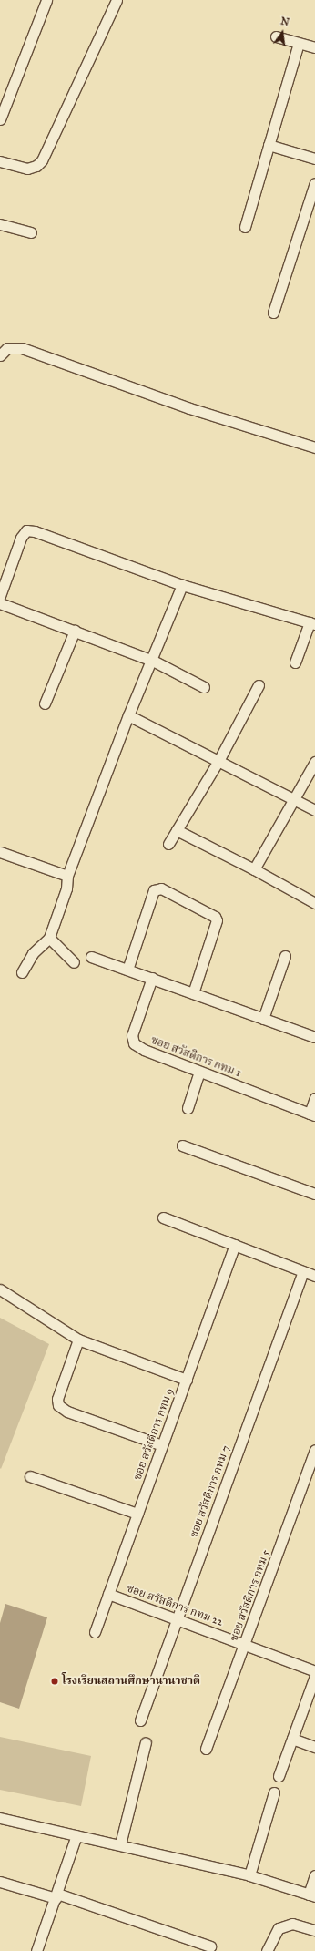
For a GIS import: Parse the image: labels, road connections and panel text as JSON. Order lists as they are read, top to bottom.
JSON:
{
  "streets": {
    "street": [
      "ซอย สวัสดิการ กทม 1",
      "ซอย สวัสดิการ กทม 9",
      "ซอย สวัสดิการ กทม 7",
      "ซอย สวัสดิการ กทม 5",
      "ซอย สวัสดิการ กทม 22"
    ]
  },
  "crossings": [
    ["ซอย สวัสดิการ กทม 9", "ซอย สวัสดิการ กทม 22"],
    ["ซอย สวัสดิการ กทม 7", "ซอย สวัสดิการ กทม 22"],
    ["ซอย สวัสดิการ กทม 5", "ซอย สวัสดิการ กทม 22"]
  ],
  "places": ["โรงเรียนสถานศึกษานานาชาติ"],
  "north": "top"
}
